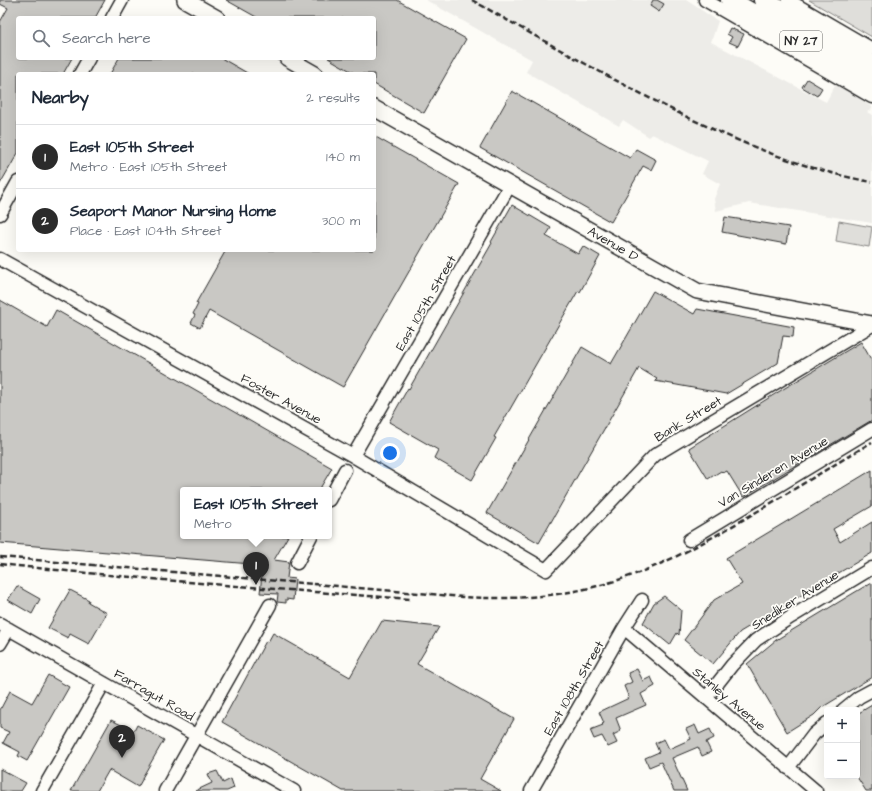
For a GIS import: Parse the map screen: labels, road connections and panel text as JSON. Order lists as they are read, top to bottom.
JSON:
{
  "streets": {
    "highway": ["NY 27"],
    "main road": ["Avenue D"],
    "street": [
      "East 105th Street",
      "Foster Avenue",
      "Bank Street",
      "Van Sinderen Avenue",
      "Snediker Avenue",
      "East 108th Street",
      "Farragut Road",
      "Stanley Avenue"
    ]
  },
  "crossings": [
    ["Avenue D", "East 105th Street"],
    ["Avenue D", "Bank Street"],
    ["East 105th Street", "Foster Avenue"],
    ["Foster Avenue", "Bank Street"],
    ["Snediker Avenue", "Stanley Avenue"],
    ["East 108th Street", "Stanley Avenue"]
  ],
  "page": {
    "search": "Search here",
    "heading": ["Nearby", "2 results"],
    "list": [
      {
        "mark": "1",
        "name": "East 105th Street",
        "note": "Metro · East 105th Street",
        "value": "140 m"
      },
      {
        "mark": "2",
        "name": "Seaport Manor Nursing Home",
        "note": "Place · East 104th Street",
        "value": "300 m"
      }
    ],
    "popup": ["East 105th Street", "Metro"],
    "pins": ["1", "2"],
    "map_buttons": ["+", "−"]
  }
}
